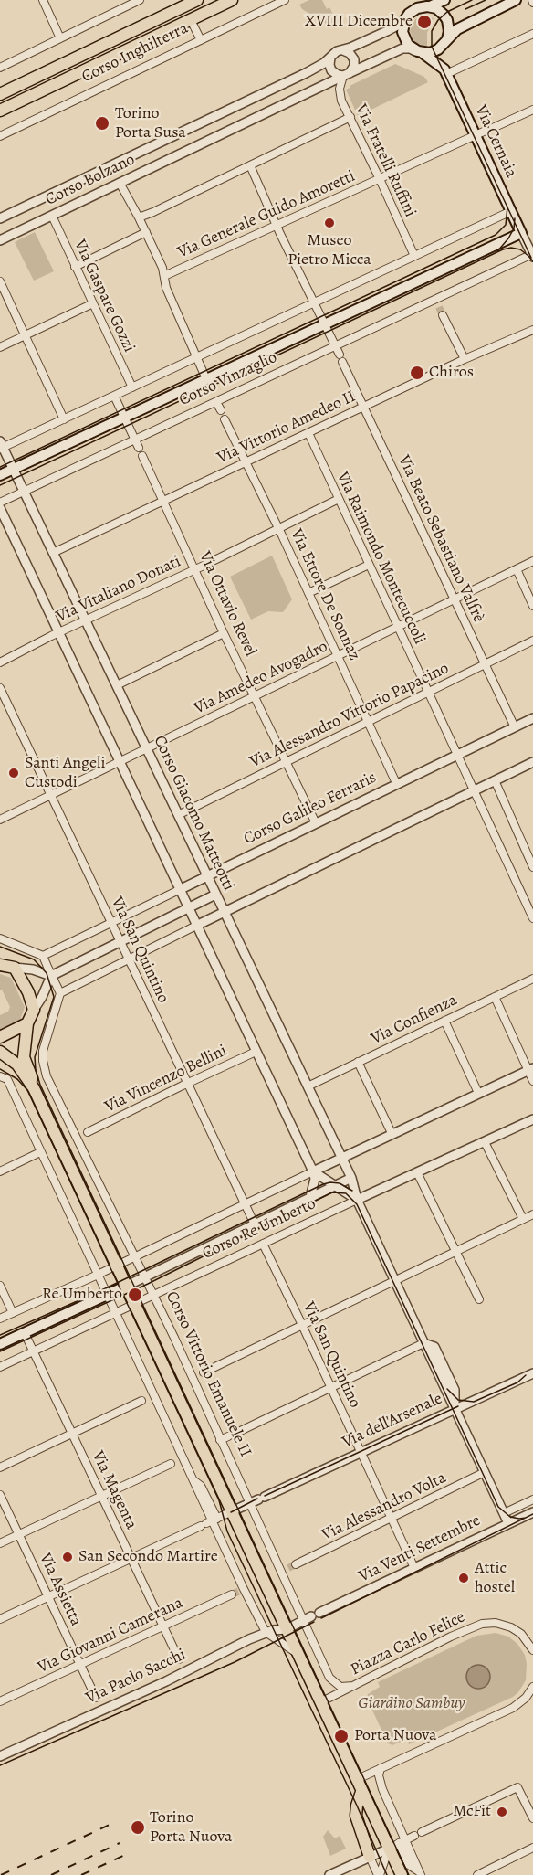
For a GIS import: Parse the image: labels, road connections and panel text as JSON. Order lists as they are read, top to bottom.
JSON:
{
  "streets": {
    "main road": [
      "Corso Inghilterra",
      "Via Cernaia",
      "Corso Vinzaglio",
      "Corso Re Umberto"
    ],
    "street": [
      "Via Fratelli Ruffini",
      "Corso Bolzano",
      "Via Generale Guido Amoretti",
      "Via Gaspare Gozzi",
      "Via Vittorio Amedeo II",
      "Via Beato Sebastiano Valfrè",
      "Via Raimondo Montecuccoli",
      "Via Vitaliano Donati",
      "Via Ettore De Sonnaz",
      "Via Ottavio Revel",
      "Via Amedeo Avogadro",
      "Via Alessandro Vittorio Papacino",
      "Corso Galileo Ferraris",
      "Corso Giacomo Matteotti",
      "Via San Quintino",
      "Via Confienza",
      "Via Vincenzo Bellini",
      "Corso Vittorio Emanuele II",
      "Via dell'Arsenale",
      "Via Magenta",
      "Via Alessandro Volta",
      "Via Venti Settembre",
      "Via Assietta",
      "Via Giovanni Camerana",
      "Piazza Carlo Felice",
      "Via Paolo Sacchi"
    ]
  },
  "crossings": [
    ["Via Cernaia", "Corso Bolzano"],
    ["Via Cernaia", "Via Generale Guido Amoretti"],
    ["Via Cernaia", "Corso Vinzaglio"],
    ["Via Fratelli Ruffini", "Corso Bolzano"],
    ["Via Fratelli Ruffini", "Via Generale Guido Amoretti"],
    ["Via Fratelli Ruffini", "Corso Vinzaglio"],
    ["Corso Bolzano", "Via Gaspare Gozzi"],
    ["Via Gaspare Gozzi", "Corso Vinzaglio"],
    ["Corso Vinzaglio", "Via Beato Sebastiano Valfrè"],
    ["Corso Vinzaglio", "Corso Giacomo Matteotti"],
    ["Via Vittorio Amedeo II", "Via Beato Sebastiano Valfrè"],
    ["Via Vittorio Amedeo II", "Via Raimondo Montecuccoli"],
    ["Via Vittorio Amedeo II", "Via Ettore De Sonnaz"],
    ["Via Vittorio Amedeo II", "Via Ottavio Revel"],
    ["Via Vittorio Amedeo II", "Corso Giacomo Matteotti"],
    ["Via Beato Sebastiano Valfrè", "Via Amedeo Avogadro"],
    ["Via Beato Sebastiano Valfrè", "Via Alessandro Vittorio Papacino"],
    ["Via Beato Sebastiano Valfrè", "Corso Galileo Ferraris"],
    ["Via Raimondo Montecuccoli", "Via Vitaliano Donati"],
    ["Via Raimondo Montecuccoli", "Via Amedeo Avogadro"],
    ["Via Raimondo Montecuccoli", "Via Alessandro Vittorio Papacino"],
    ["Via Raimondo Montecuccoli", "Corso Galileo Ferraris"],
    ["Via Vitaliano Donati", "Via Ettore De Sonnaz"],
    ["Via Vitaliano Donati", "Via Ottavio Revel"],
    ["Via Vitaliano Donati", "Corso Giacomo Matteotti"],
    ["Via Ettore De Sonnaz", "Via Amedeo Avogadro"],
    ["Via Ettore De Sonnaz", "Via Alessandro Vittorio Papacino"],
    ["Via Ettore De Sonnaz", "Corso Galileo Ferraris"],
    ["Via Ottavio Revel", "Via Amedeo Avogadro"],
    ["Via Ottavio Revel", "Via Alessandro Vittorio Papacino"],
    ["Via Ottavio Revel", "Corso Galileo Ferraris"],
    ["Via Amedeo Avogadro", "Corso Giacomo Matteotti"],
    ["Via Amedeo Avogadro", "Via San Quintino"],
    ["Via Alessandro Vittorio Papacino", "Corso Giacomo Matteotti"],
    ["Corso Galileo Ferraris", "Corso Giacomo Matteotti"],
    ["Corso Galileo Ferraris", "Via San Quintino"],
    ["Corso Giacomo Matteotti", "Via Confienza"],
    ["Corso Giacomo Matteotti", "Corso Re Umberto"],
    ["Corso Giacomo Matteotti", "Via dell'Arsenale"],
    ["Corso Giacomo Matteotti", "Via Alessandro Volta"],
    ["Corso Giacomo Matteotti", "Via Venti Settembre"],
    ["Via San Quintino", "Via Vincenzo Bellini"],
    ["Via San Quintino", "Corso Re Umberto"],
    ["Via San Quintino", "Via dell'Arsenale"],
    ["Via San Quintino", "Via Alessandro Volta"],
    ["Via San Quintino", "Via Venti Settembre"],
    ["Via Vincenzo Bellini", "Corso Vittorio Emanuele II"],
    ["Corso Re Umberto", "Corso Vittorio Emanuele II"],
    ["Corso Re Umberto", "Via Magenta"],
    ["Corso Vittorio Emanuele II", "Via dell'Arsenale"],
    ["Corso Vittorio Emanuele II", "Via Venti Settembre"],
    ["Corso Vittorio Emanuele II", "Piazza Carlo Felice"],
    ["Via Magenta", "Via Giovanni Camerana"],
    ["Via Magenta", "Via Paolo Sacchi"],
    ["Via Venti Settembre", "Via Paolo Sacchi"],
    ["Via Assietta", "Via Giovanni Camerana"],
    ["Via Assietta", "Via Paolo Sacchi"]
  ],
  "parks": ["Giardino Sambuy"],
  "places": [
    "XVIII Dicembre",
    "Torino Porta Susa",
    "Museo Pietro Micca",
    "Chiros",
    "Santi Angeli Custodi",
    "Re Umberto",
    "San Secondo Martire",
    "Attic hostel",
    "Porta Nuova",
    "McFit",
    "Torino Porta Nuova"
  ]
}
